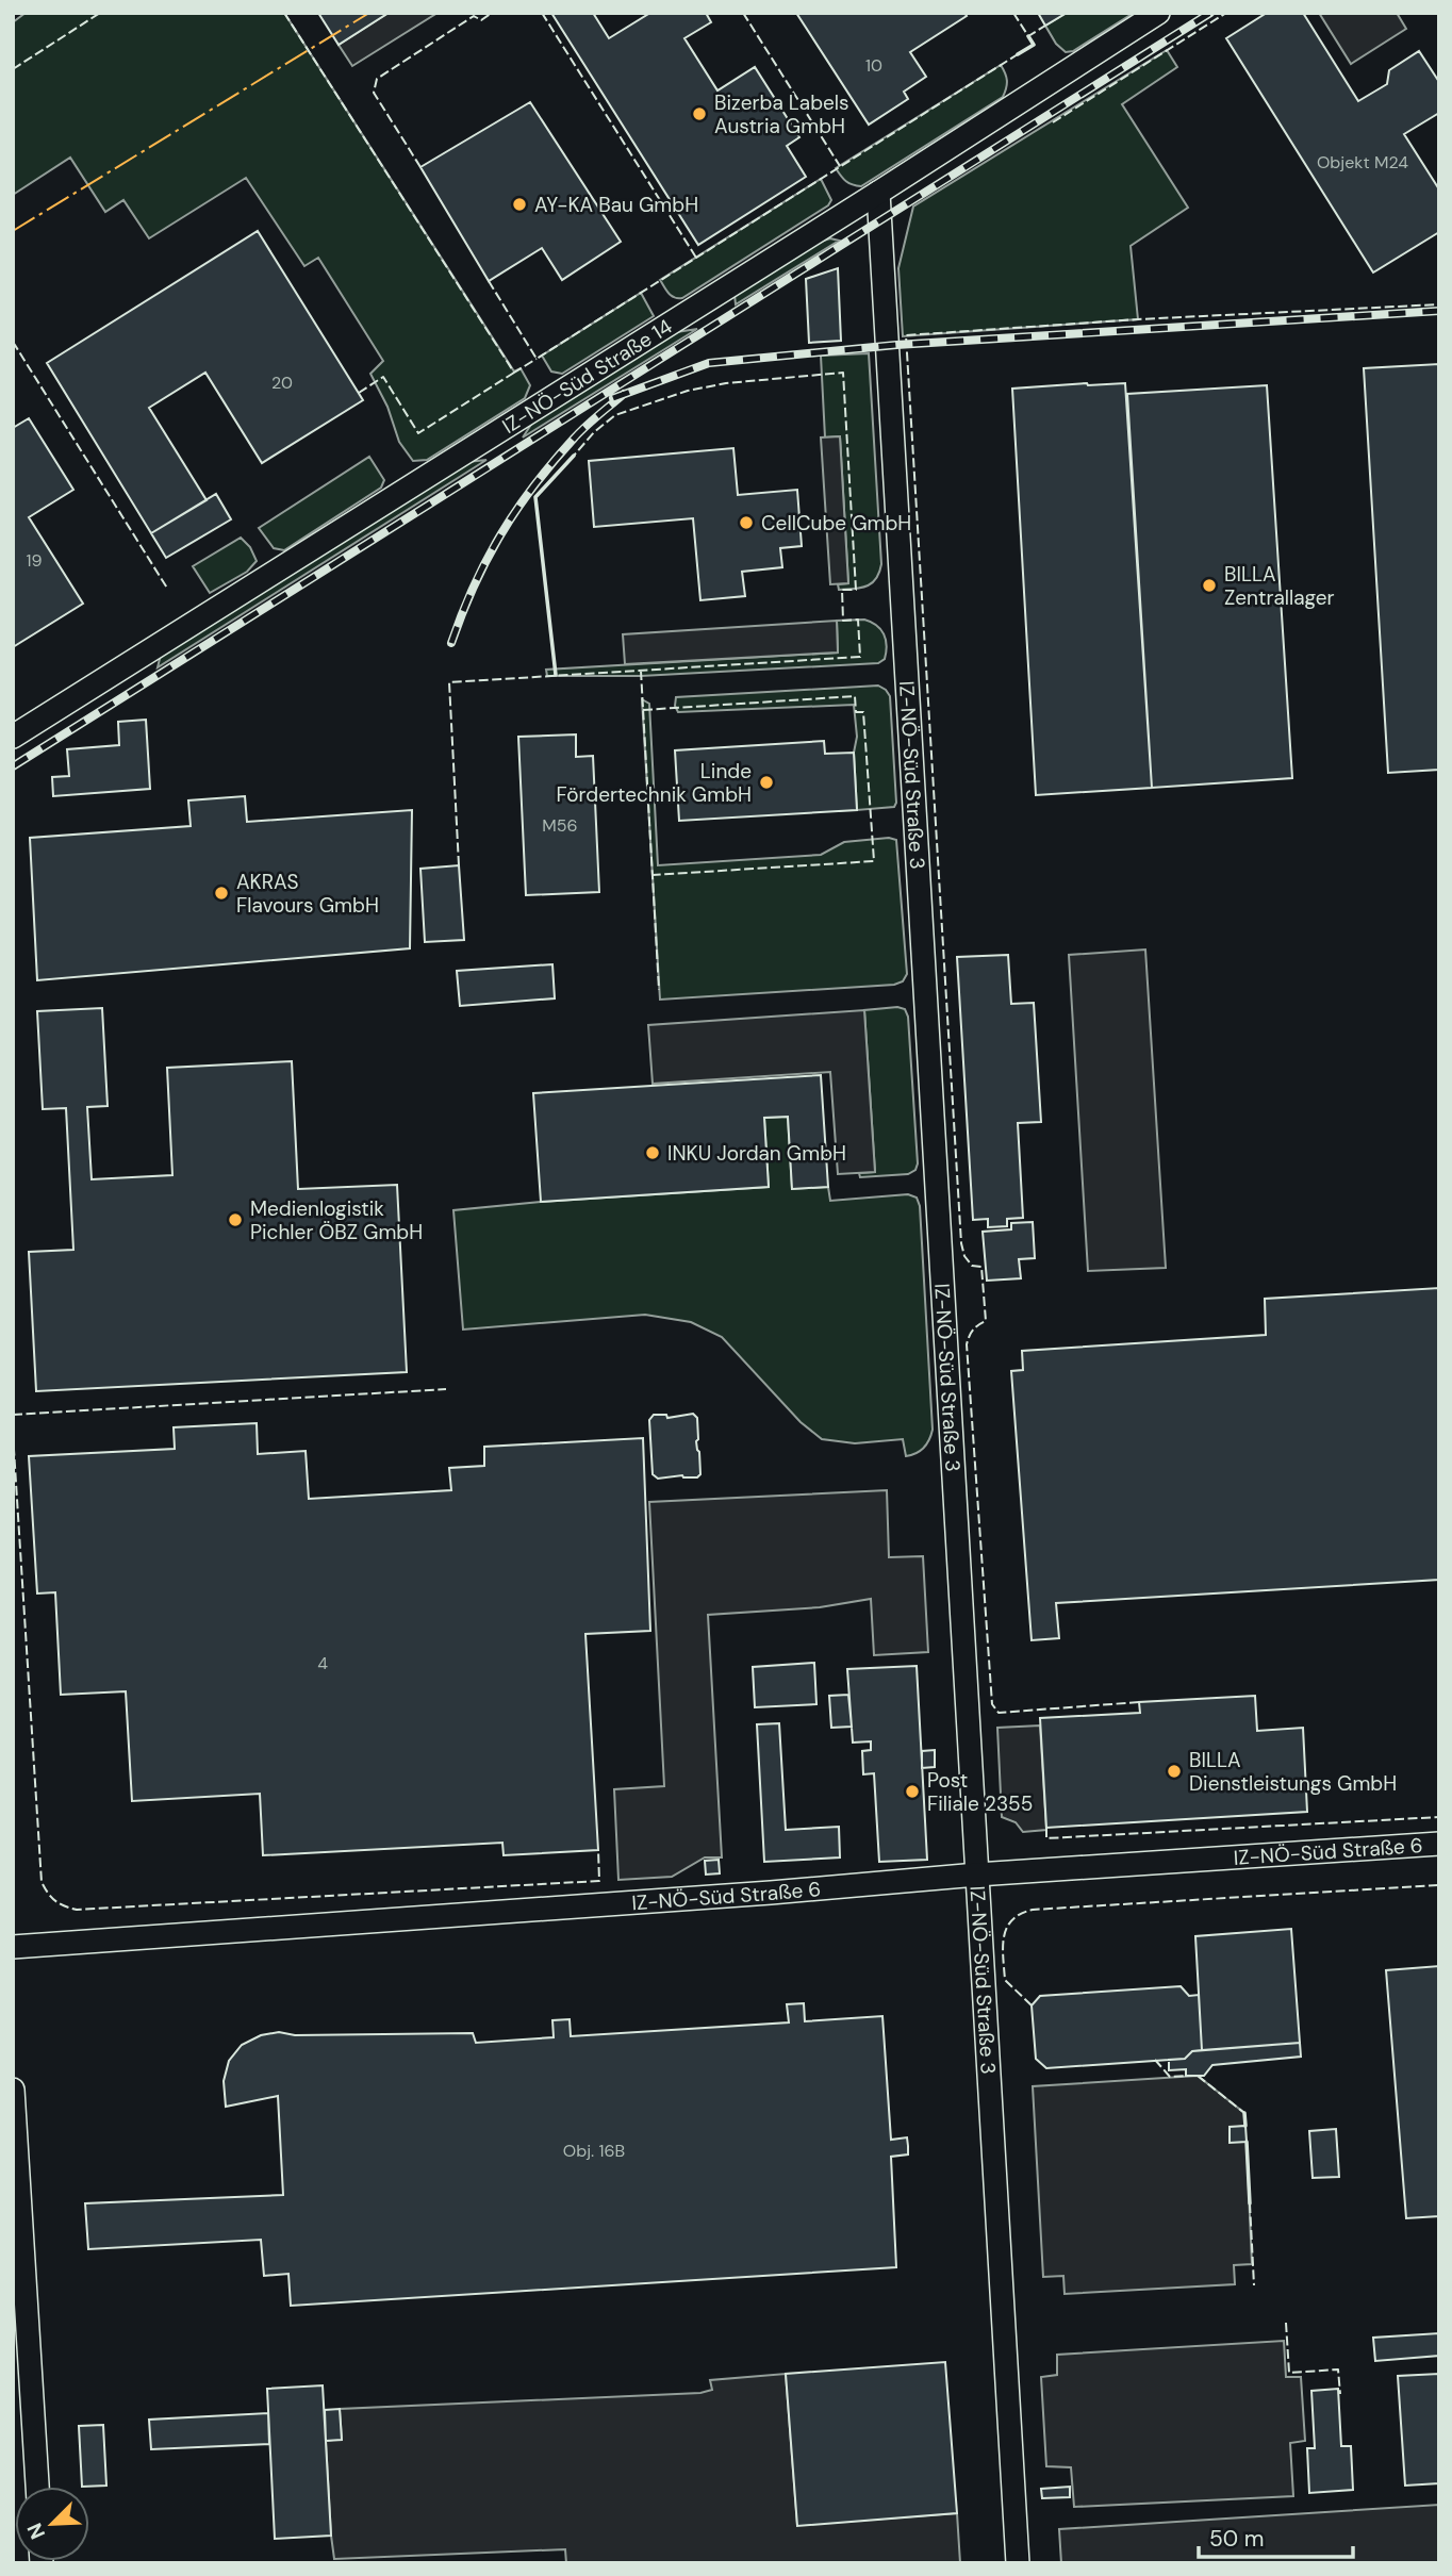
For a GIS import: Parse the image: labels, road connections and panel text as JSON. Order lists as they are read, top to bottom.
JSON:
{
  "streets": {
    "street": ["IZ-NÖ-Süd Straße 14", "IZ-NÖ-Süd Straße 3", "IZ-NÖ-Süd Straße 6"]
  },
  "crossings": [
    ["IZ-NÖ-Süd Straße 14", "IZ-NÖ-Süd Straße 3"],
    ["IZ-NÖ-Süd Straße 3", "IZ-NÖ-Süd Straße 6"]
  ],
  "places": [
    "Bizerba Labels Austria GmbH",
    "AY-KA Bau GmbH",
    "CellCube GmbH",
    "BILLA Zentrallager",
    "Linde Fördertechnik GmbH",
    "AKRAS Flavours GmbH",
    "INKU Jordan GmbH",
    "Medienlogistik Pichler ÖBZ GmbH",
    "BILLA Dienstleistungs GmbH",
    "Post Filiale 2355"
  ],
  "house_numbers": [
    "10",
    "Objekt M24",
    "20",
    "19",
    "M56",
    "4",
    "Obj. 16B"
  ],
  "scale_bar": "50 m",
  "north": "bottom left"
}
